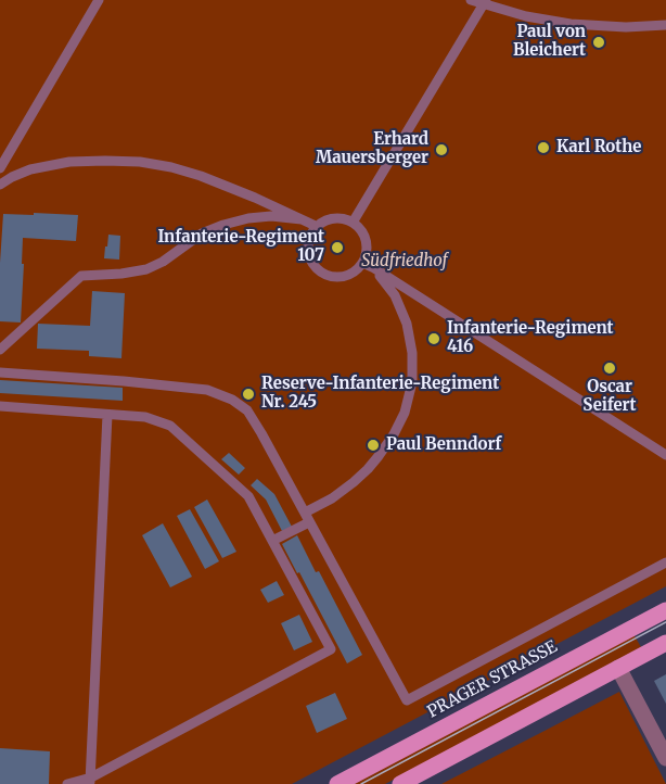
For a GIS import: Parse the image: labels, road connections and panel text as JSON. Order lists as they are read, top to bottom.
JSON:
{
  "streets": {
    "main road": ["PRAGER STRASSE"]
  },
  "parks": ["Südfriedhof"],
  "places": [
    "Paul von Bleichert",
    "Karl Rothe",
    "Erhard Mauersberger",
    "Infanterie-Regiment 107",
    "Infanterie-Regiment 416",
    "Oscar Seifert",
    "Reserve-Infanterie-Regiment Nr. 245",
    "Paul Benndorf"
  ]
}
